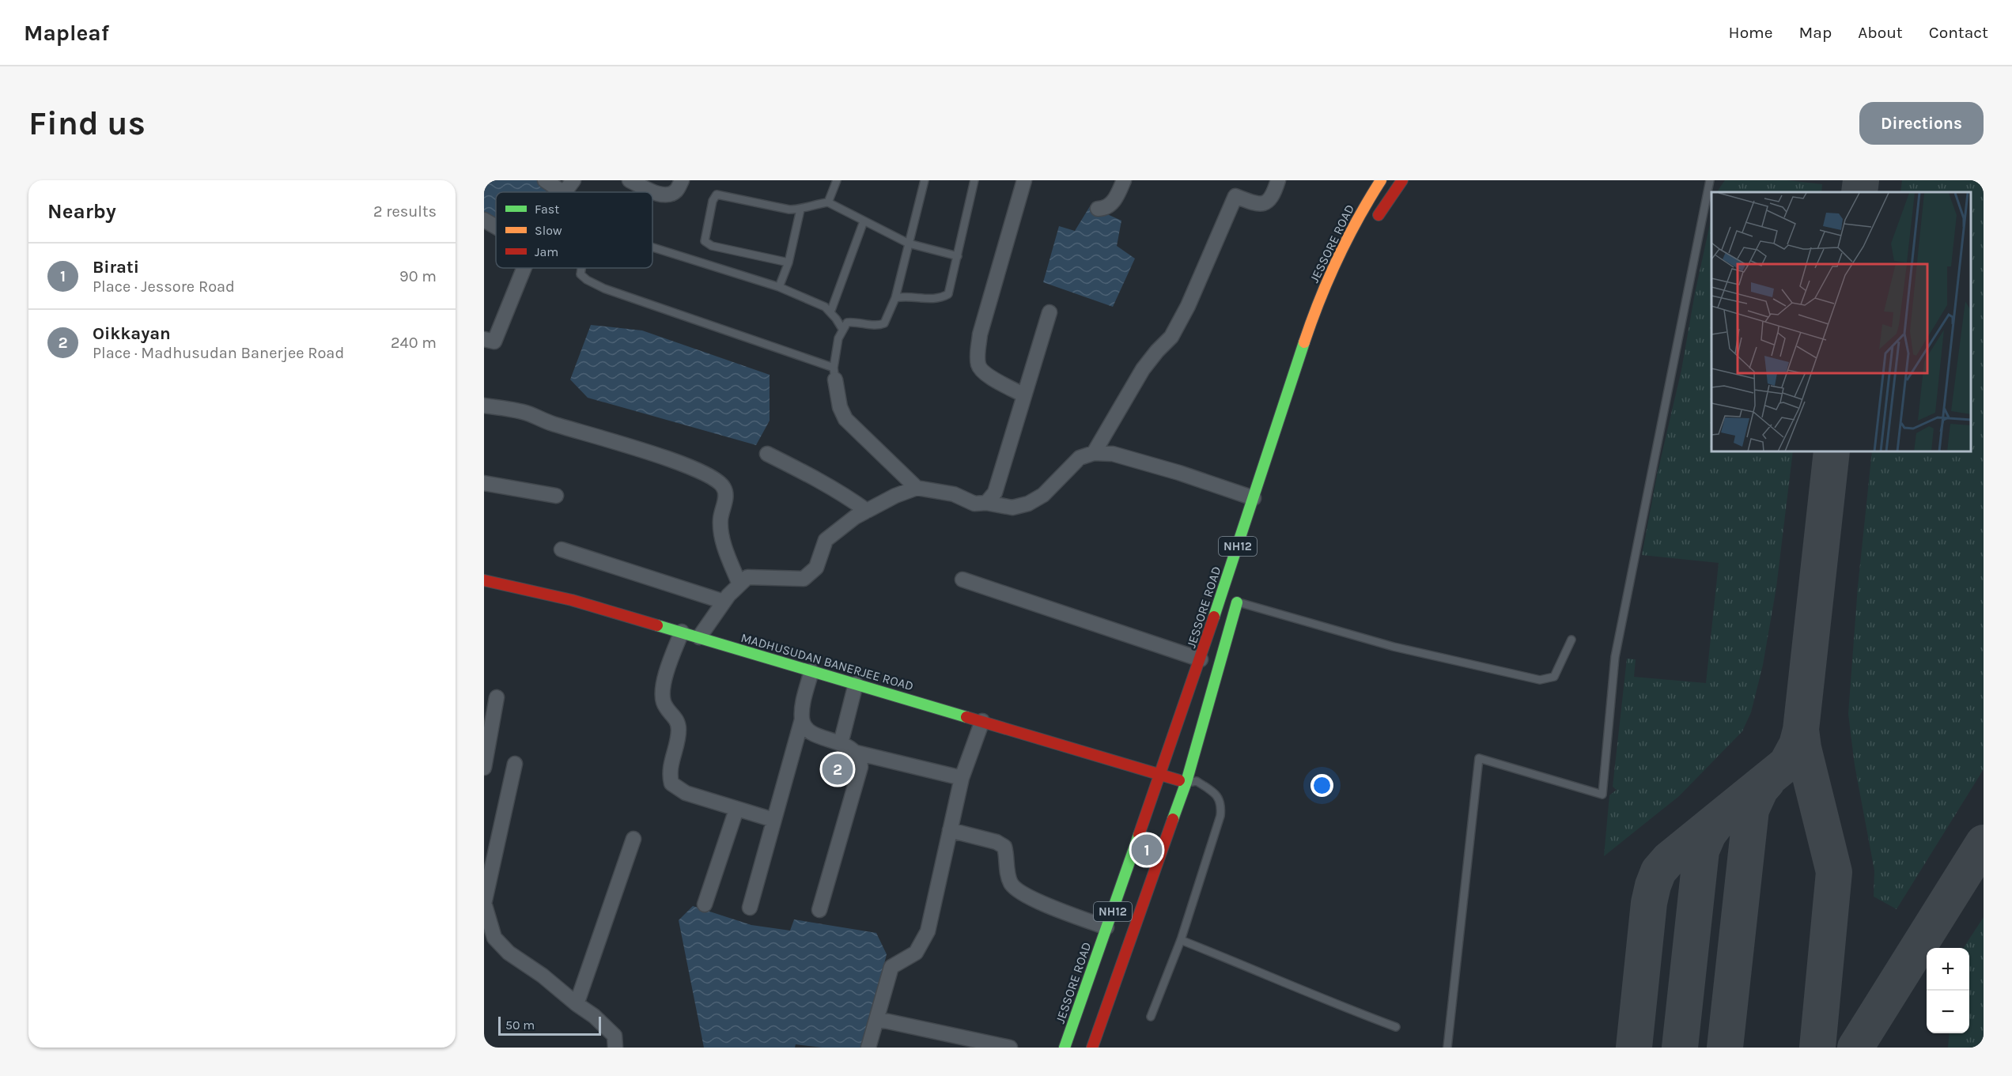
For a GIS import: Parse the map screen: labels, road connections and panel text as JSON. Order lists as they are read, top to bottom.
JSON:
{
  "streets": {
    "main road": ["JESSORE ROAD", "NH12", "MADHUSUDAN BANERJEE ROAD"]
  },
  "crossings": [
    ["JESSORE ROAD", "MADHUSUDAN BANERJEE ROAD"],
    ["NH12", "MADHUSUDAN BANERJEE ROAD"]
  ],
  "legend": ["Fast", "Slow", "Jam"],
  "scale_bar": "50 m",
  "page": {
    "header": "Mapleaf",
    "nav": [
      "Home",
      "Map",
      "About",
      "Contact"
    ],
    "buttons": "Directions",
    "title": "Find us",
    "heading": ["Nearby", "2 results"],
    "list": [
      {
        "mark": "1",
        "name": "Birati",
        "note": "Place · Jessore Road",
        "value": "90 m"
      },
      {
        "mark": "2",
        "name": "Oikkayan",
        "note": "Place · Madhusudan Banerjee Road",
        "value": "240 m"
      }
    ],
    "pins": ["2", "1"],
    "map_buttons": ["+", "−"],
    "scale": "50 m"
  }
}
